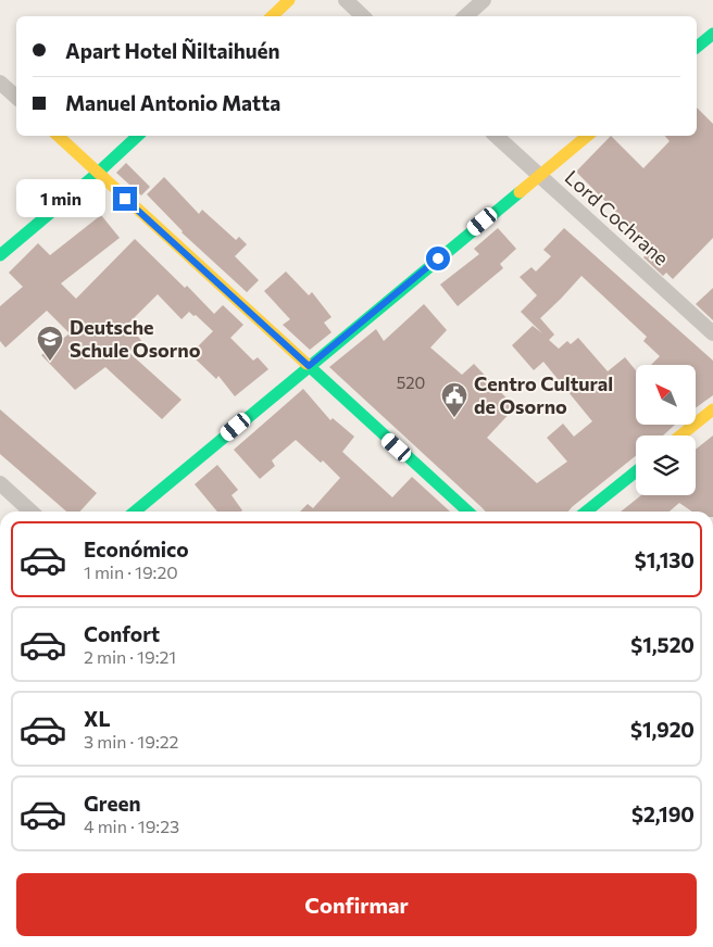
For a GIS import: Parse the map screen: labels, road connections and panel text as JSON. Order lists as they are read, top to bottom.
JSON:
{
  "streets": {
    "street": ["Lord Cochrane"]
  },
  "places": {
    "school or university": ["Deutsche Schule Osorno"],
    "public building": ["Centro Cultural de Osorno"]
  },
  "house_numbers": ["520"],
  "north": "top left",
  "page": {
    "banner": ["Apart Hotel Ñiltaihuén", "Manuel Antonio Matta"],
    "bubble": "1 min",
    "list": [
      {
        "name": "Económico",
        "note": "1 min · 19:20",
        "value": "$1,130"
      },
      {
        "name": "Confort",
        "note": "2 min · 19:21",
        "value": "$1,520"
      },
      {
        "name": "XL",
        "note": "3 min · 19:22",
        "value": "$1,920"
      },
      {
        "name": "Green",
        "note": "4 min · 19:23",
        "value": "$2,190"
      }
    ],
    "buttons": "Confirmar"
  }
}
